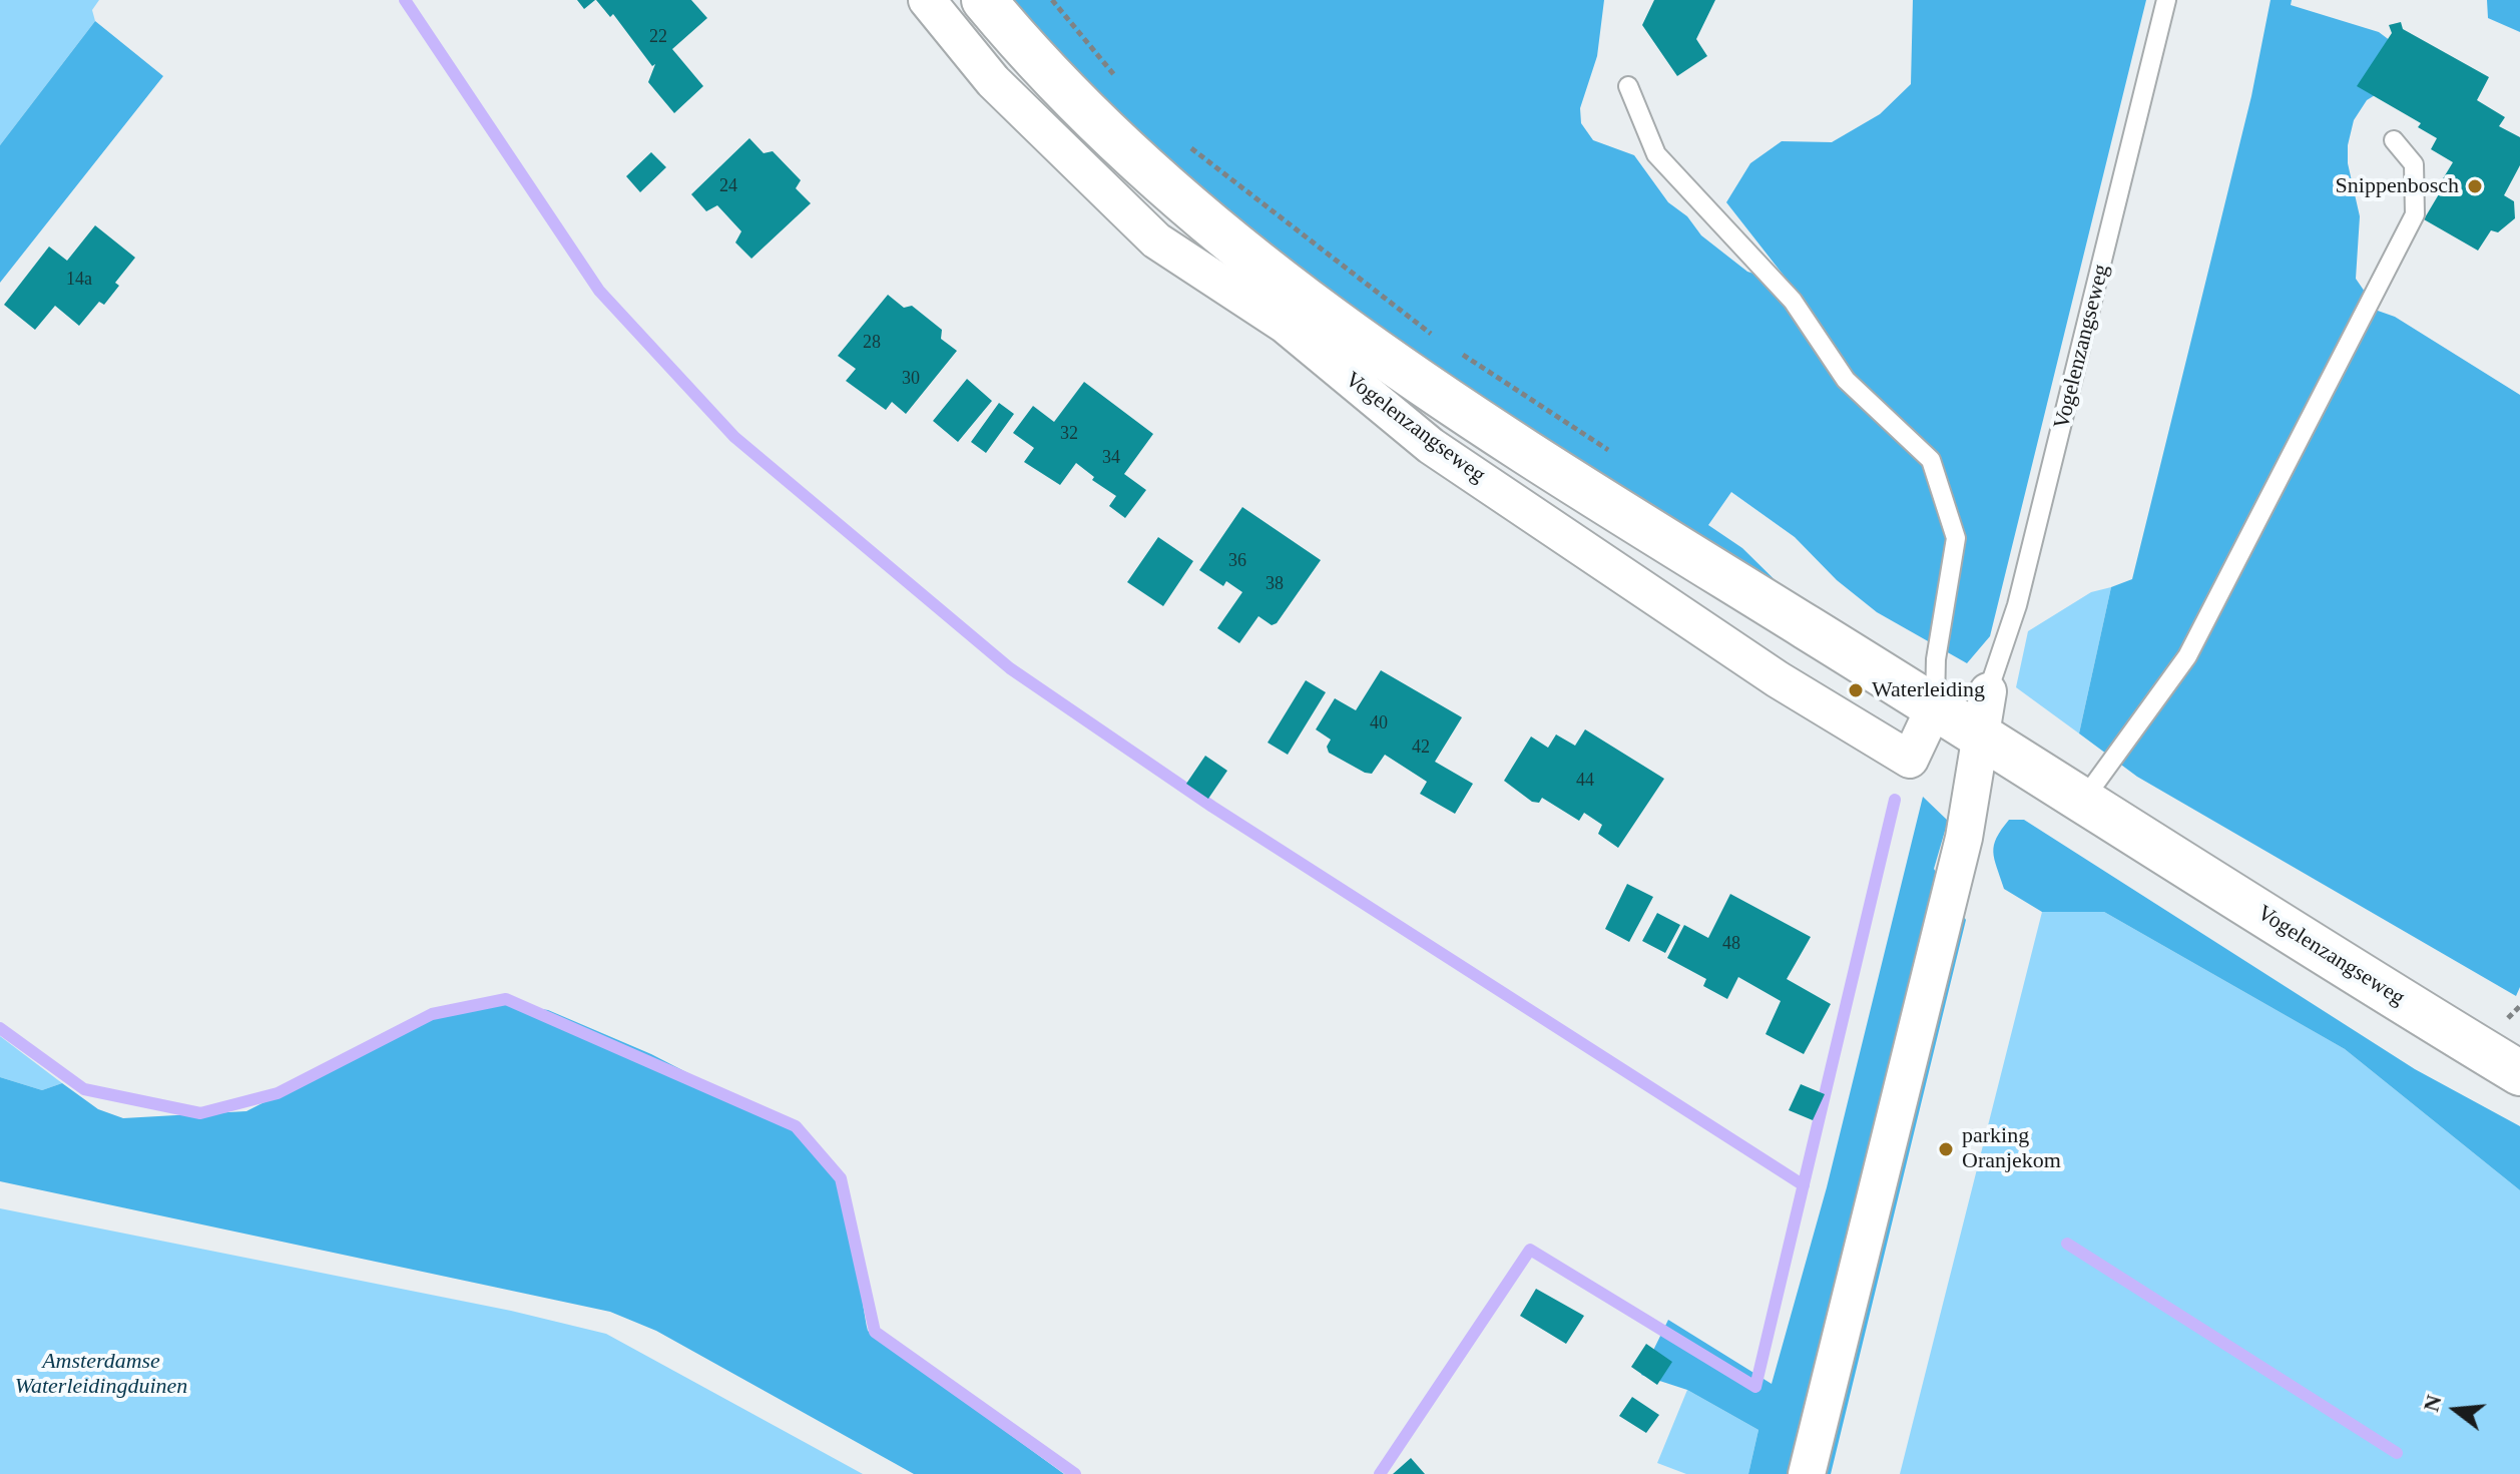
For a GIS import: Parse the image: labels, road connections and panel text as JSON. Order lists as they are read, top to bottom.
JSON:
{
  "streets": {
    "main road": ["Vogelenzangseweg"]
  },
  "parks": ["Amsterdamse Waterleidingduinen"],
  "places": ["Snippenbosch", "Waterleiding", "parking Oranjekom"],
  "house_numbers": [
    "22",
    "24",
    "14a",
    "28",
    "30",
    "32",
    "34",
    "36",
    "38",
    "40",
    "42",
    "44",
    "48"
  ],
  "north": "left"
}
